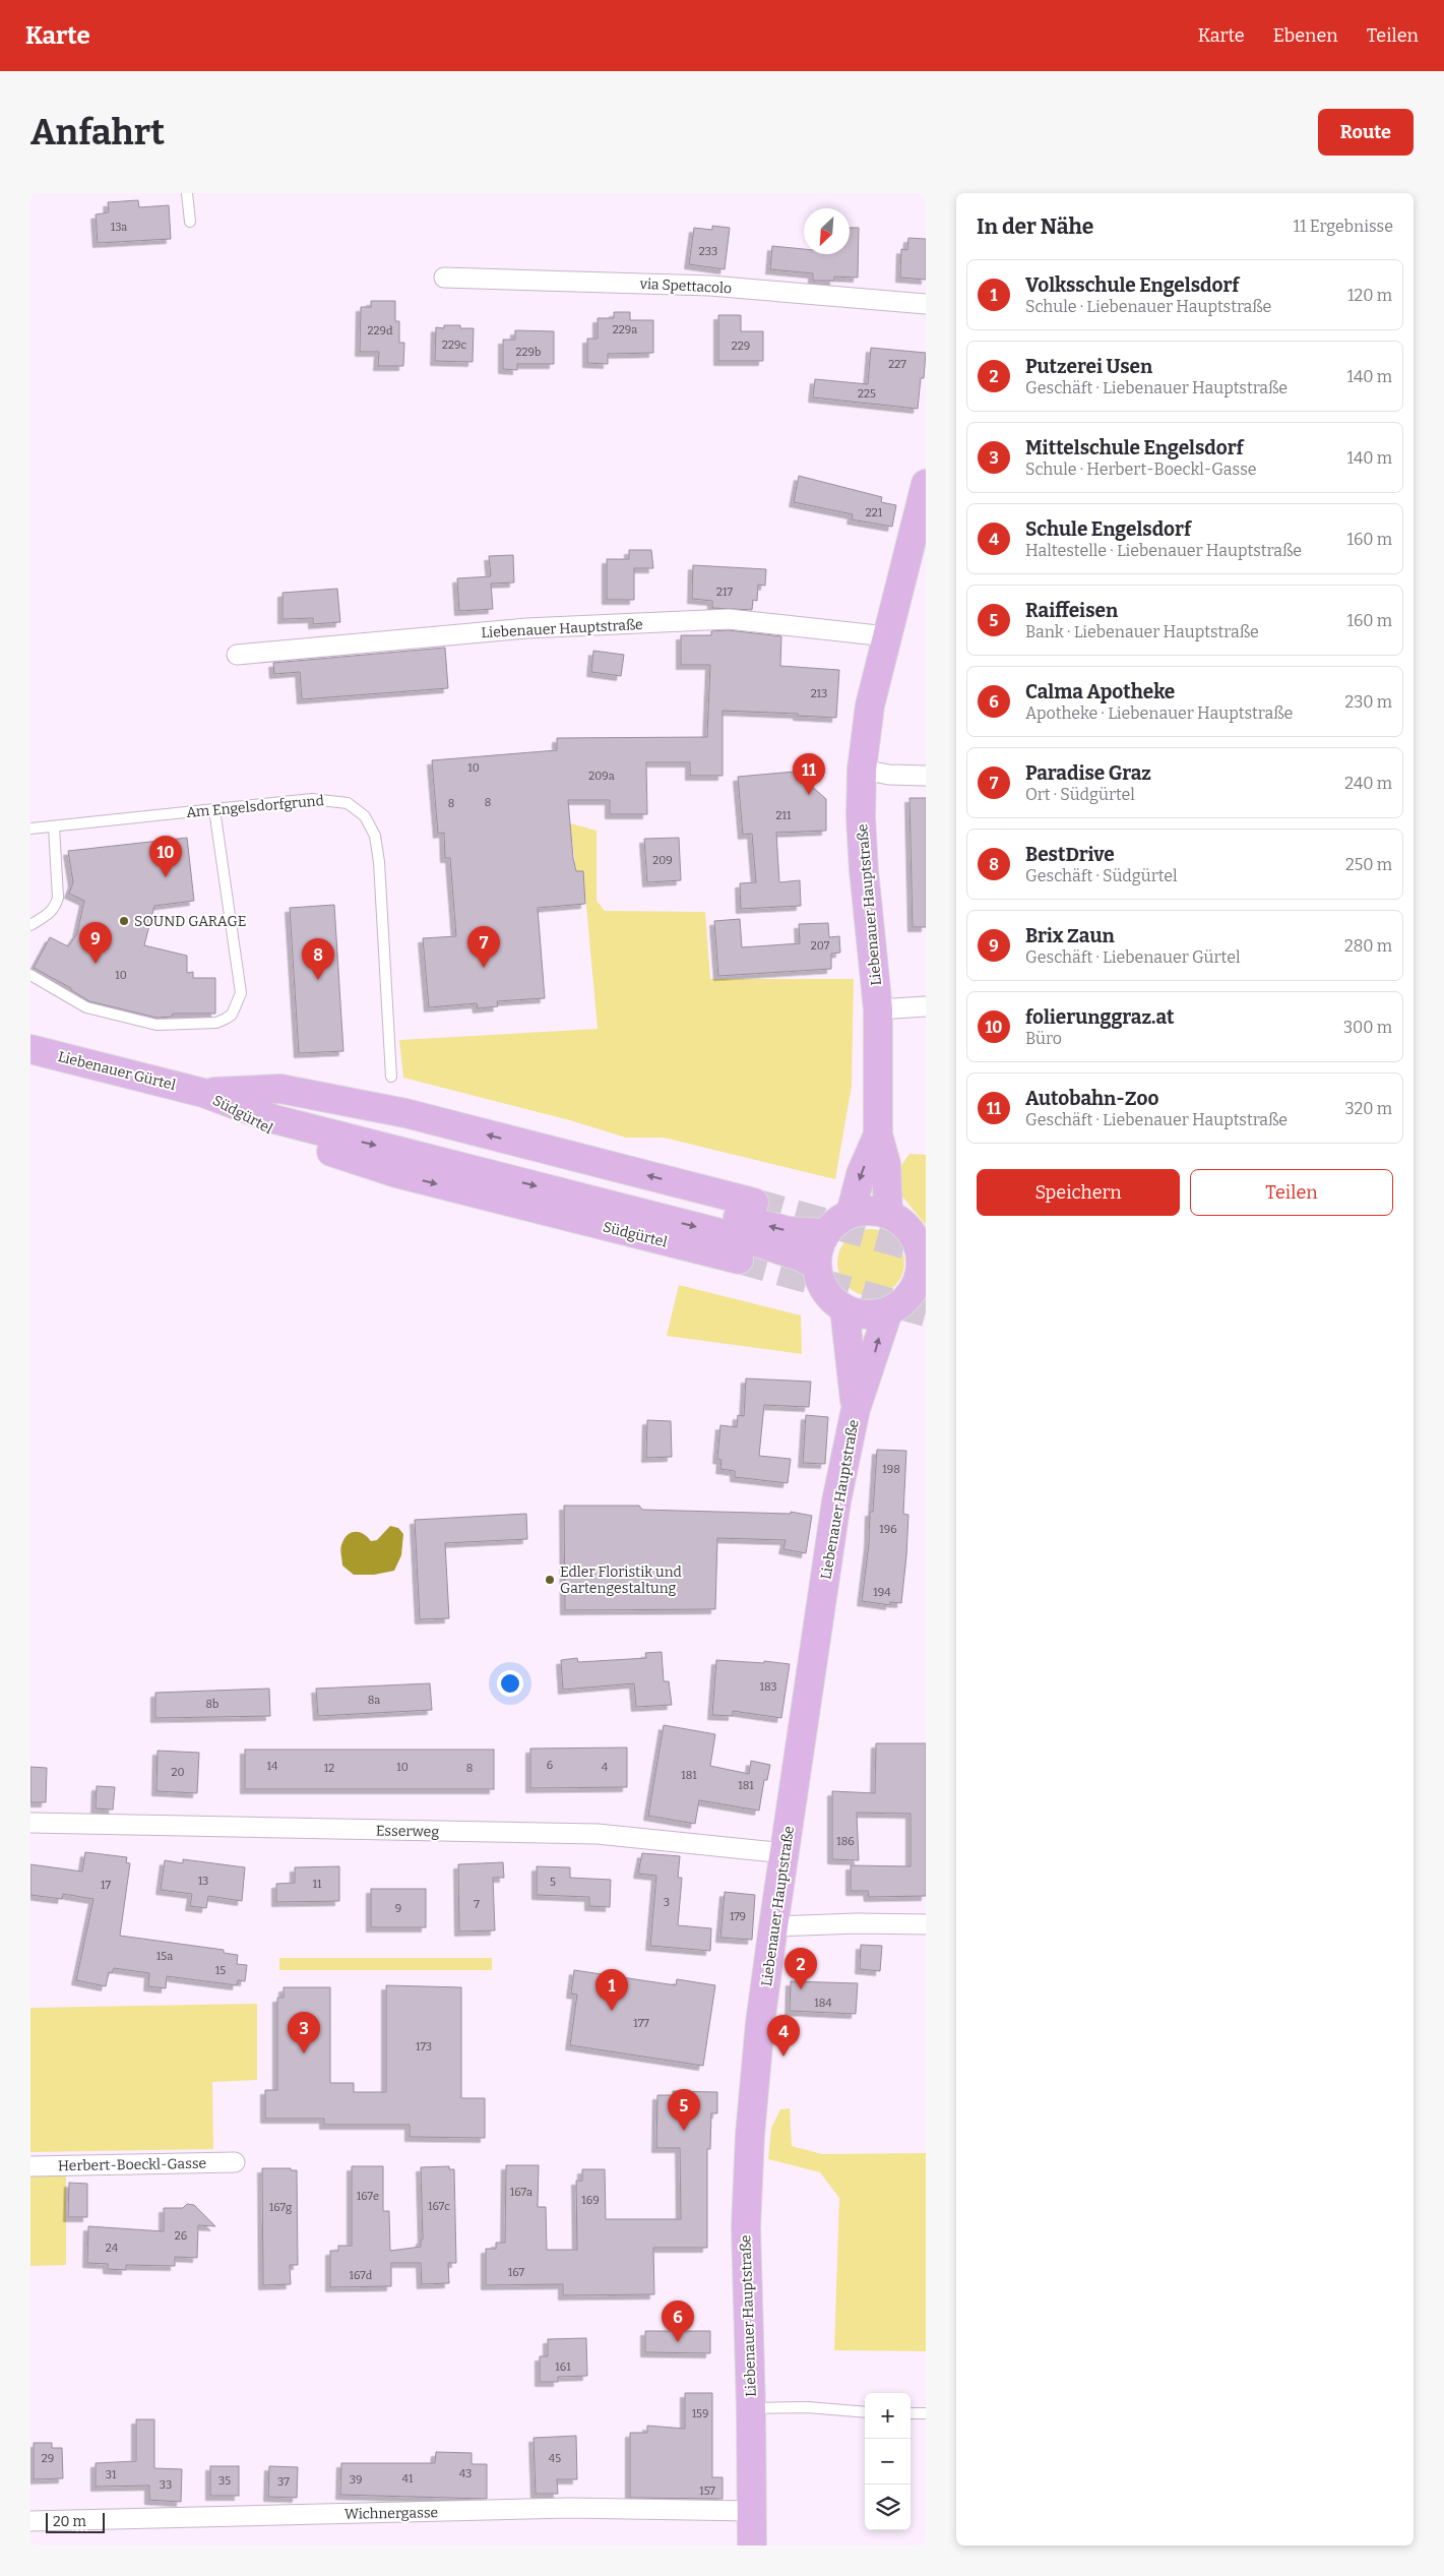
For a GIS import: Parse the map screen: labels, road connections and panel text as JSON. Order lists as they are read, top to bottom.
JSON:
{
  "streets": {
    "main road": ["Liebenauer Hauptstraße", "Liebenauer Gürtel", "Südgürtel"],
    "street": [
      "via Spettacolo",
      "Esserweg",
      "Herbert-Boeckl-Gasse",
      "Wichnergasse"
    ],
    "lane": ["Am Engelsdorfgrund"]
  },
  "crossings": [
    ["Liebenauer Hauptstraße", "Esserweg"],
    ["Liebenauer Hauptstraße", "Wichnergasse"],
    ["Liebenauer Gürtel", "Südgürtel"]
  ],
  "places": ["SOUND GARAGE", "Edler Floristik und Gartengestaltung"],
  "house_numbers": [
    "13a",
    "233",
    "229a",
    "229d",
    "229c",
    "229",
    "229b",
    "227",
    "225",
    "221",
    "217",
    "213",
    "10",
    "209a",
    "8",
    "8",
    "211",
    "209",
    "207",
    "10",
    "198",
    "196",
    "194",
    "183",
    "8a",
    "8b",
    "6",
    "14",
    "10",
    "4",
    "12",
    "8",
    "20",
    "181",
    "181",
    "186",
    "13",
    "5",
    "11",
    "17",
    "3",
    "7",
    "9",
    "179",
    "15a",
    "15",
    "184",
    "177",
    "173",
    "167a",
    "167e",
    "169",
    "167c",
    "167g",
    "26",
    "24",
    "167",
    "167d",
    "161",
    "159",
    "29",
    "45",
    "43",
    "31",
    "41",
    "39",
    "35",
    "37",
    "33",
    "157"
  ],
  "scale_bar": "20 m",
  "north": "bottom left",
  "page": {
    "header": "Karte",
    "nav": ["Karte", "Ebenen", "Teilen"],
    "buttons": [
      "Route",
      ["Speichern", "Teilen"]
    ],
    "title": "Anfahrt",
    "heading": ["In der Nähe", "11 Ergebnisse"],
    "list": [
      {
        "mark": "1",
        "name": "Volksschule Engelsdorf",
        "note": "Schule · Liebenauer Hauptstraße",
        "value": "120 m"
      },
      {
        "mark": "2",
        "name": "Putzerei Usen",
        "note": "Geschäft · Liebenauer Hauptstraße",
        "value": "140 m"
      },
      {
        "mark": "3",
        "name": "Mittelschule Engelsdorf",
        "note": "Schule · Herbert-Boeckl-Gasse",
        "value": "140 m"
      },
      {
        "mark": "4",
        "name": "Schule Engelsdorf",
        "note": "Haltestelle · Liebenauer Hauptstraße",
        "value": "160 m"
      },
      {
        "mark": "5",
        "name": "Raiffeisen",
        "note": "Bank · Liebenauer Hauptstraße",
        "value": "160 m"
      },
      {
        "mark": "6",
        "name": "Calma Apotheke",
        "note": "Apotheke · Liebenauer Hauptstraße",
        "value": "230 m"
      },
      {
        "mark": "7",
        "name": "Paradise Graz",
        "note": "Ort · Südgürtel",
        "value": "240 m"
      },
      {
        "mark": "8",
        "name": "BestDrive",
        "note": "Geschäft · Südgürtel",
        "value": "250 m"
      },
      {
        "mark": "9",
        "name": "Brix Zaun",
        "note": "Geschäft · Liebenauer Gürtel",
        "value": "280 m"
      },
      {
        "mark": "10",
        "name": "folierunggraz.at",
        "note": "Büro",
        "value": "300 m"
      },
      {
        "mark": "11",
        "name": "Autobahn-Zoo",
        "note": "Geschäft · Liebenauer Hauptstraße",
        "value": "320 m"
      }
    ],
    "pins": [
      "11",
      "10",
      "9",
      "7",
      "8",
      "2",
      "1",
      "3",
      "4",
      "5",
      "6"
    ],
    "map_buttons": ["+", "−"],
    "scale": "20 m"
  }
}
